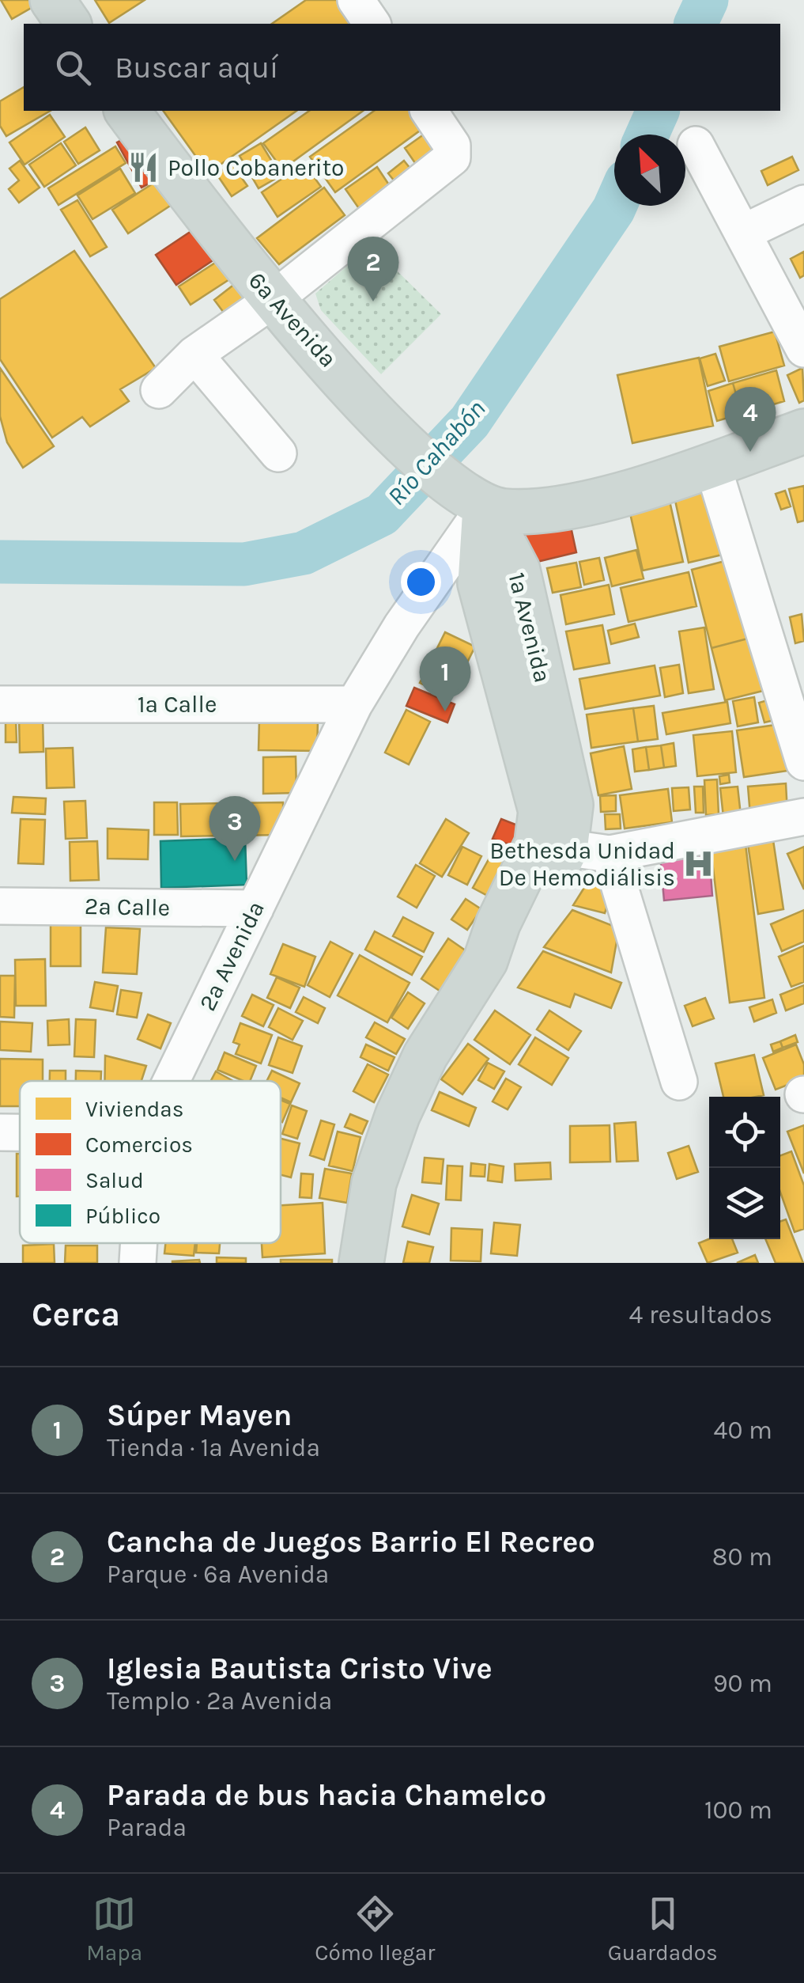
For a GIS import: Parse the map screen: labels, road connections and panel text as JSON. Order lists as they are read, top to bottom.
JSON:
{
  "streets": {
    "main road": ["6a Avenida", "1a Avenida"],
    "street": ["1a Calle", "2a Calle", "2a Avenida"]
  },
  "crossings": [
    ["6a Avenida", "1a Avenida"],
    ["6a Avenida", "2a Avenida"],
    ["1a Avenida", "2a Avenida"],
    ["1a Calle", "2a Avenida"],
    ["2a Calle", "2a Avenida"]
  ],
  "water": ["Río Cahabón"],
  "places": {
    "restaurant": ["Pollo Cobanerito"],
    "hospital": ["Bethesda Unidad De Hemodiálisis"]
  },
  "legend": [
    "Viviendas",
    "Comercios",
    "Salud",
    "Público"
  ],
  "north": "top left",
  "page": {
    "search": "Buscar aquí",
    "pins": [
      "2",
      "4",
      "1",
      "3"
    ],
    "heading": ["Cerca", "4 resultados"],
    "list": [
      {
        "mark": "1",
        "name": "Súper Mayen",
        "note": "Tienda · 1a Avenida",
        "value": "40 m"
      },
      {
        "mark": "2",
        "name": "Cancha de Juegos Barrio El Recreo",
        "note": "Parque · 6a Avenida",
        "value": "80 m"
      },
      {
        "mark": "3",
        "name": "Iglesia Bautista Cristo Vive",
        "note": "Templo · 2a Avenida",
        "value": "90 m"
      },
      {
        "mark": "4",
        "name": "Parada de bus hacia Chamelco",
        "note": "Parada",
        "value": "100 m"
      }
    ],
    "nav": ["Mapa", "Cómo llegar", "Guardados"]
  }
}
